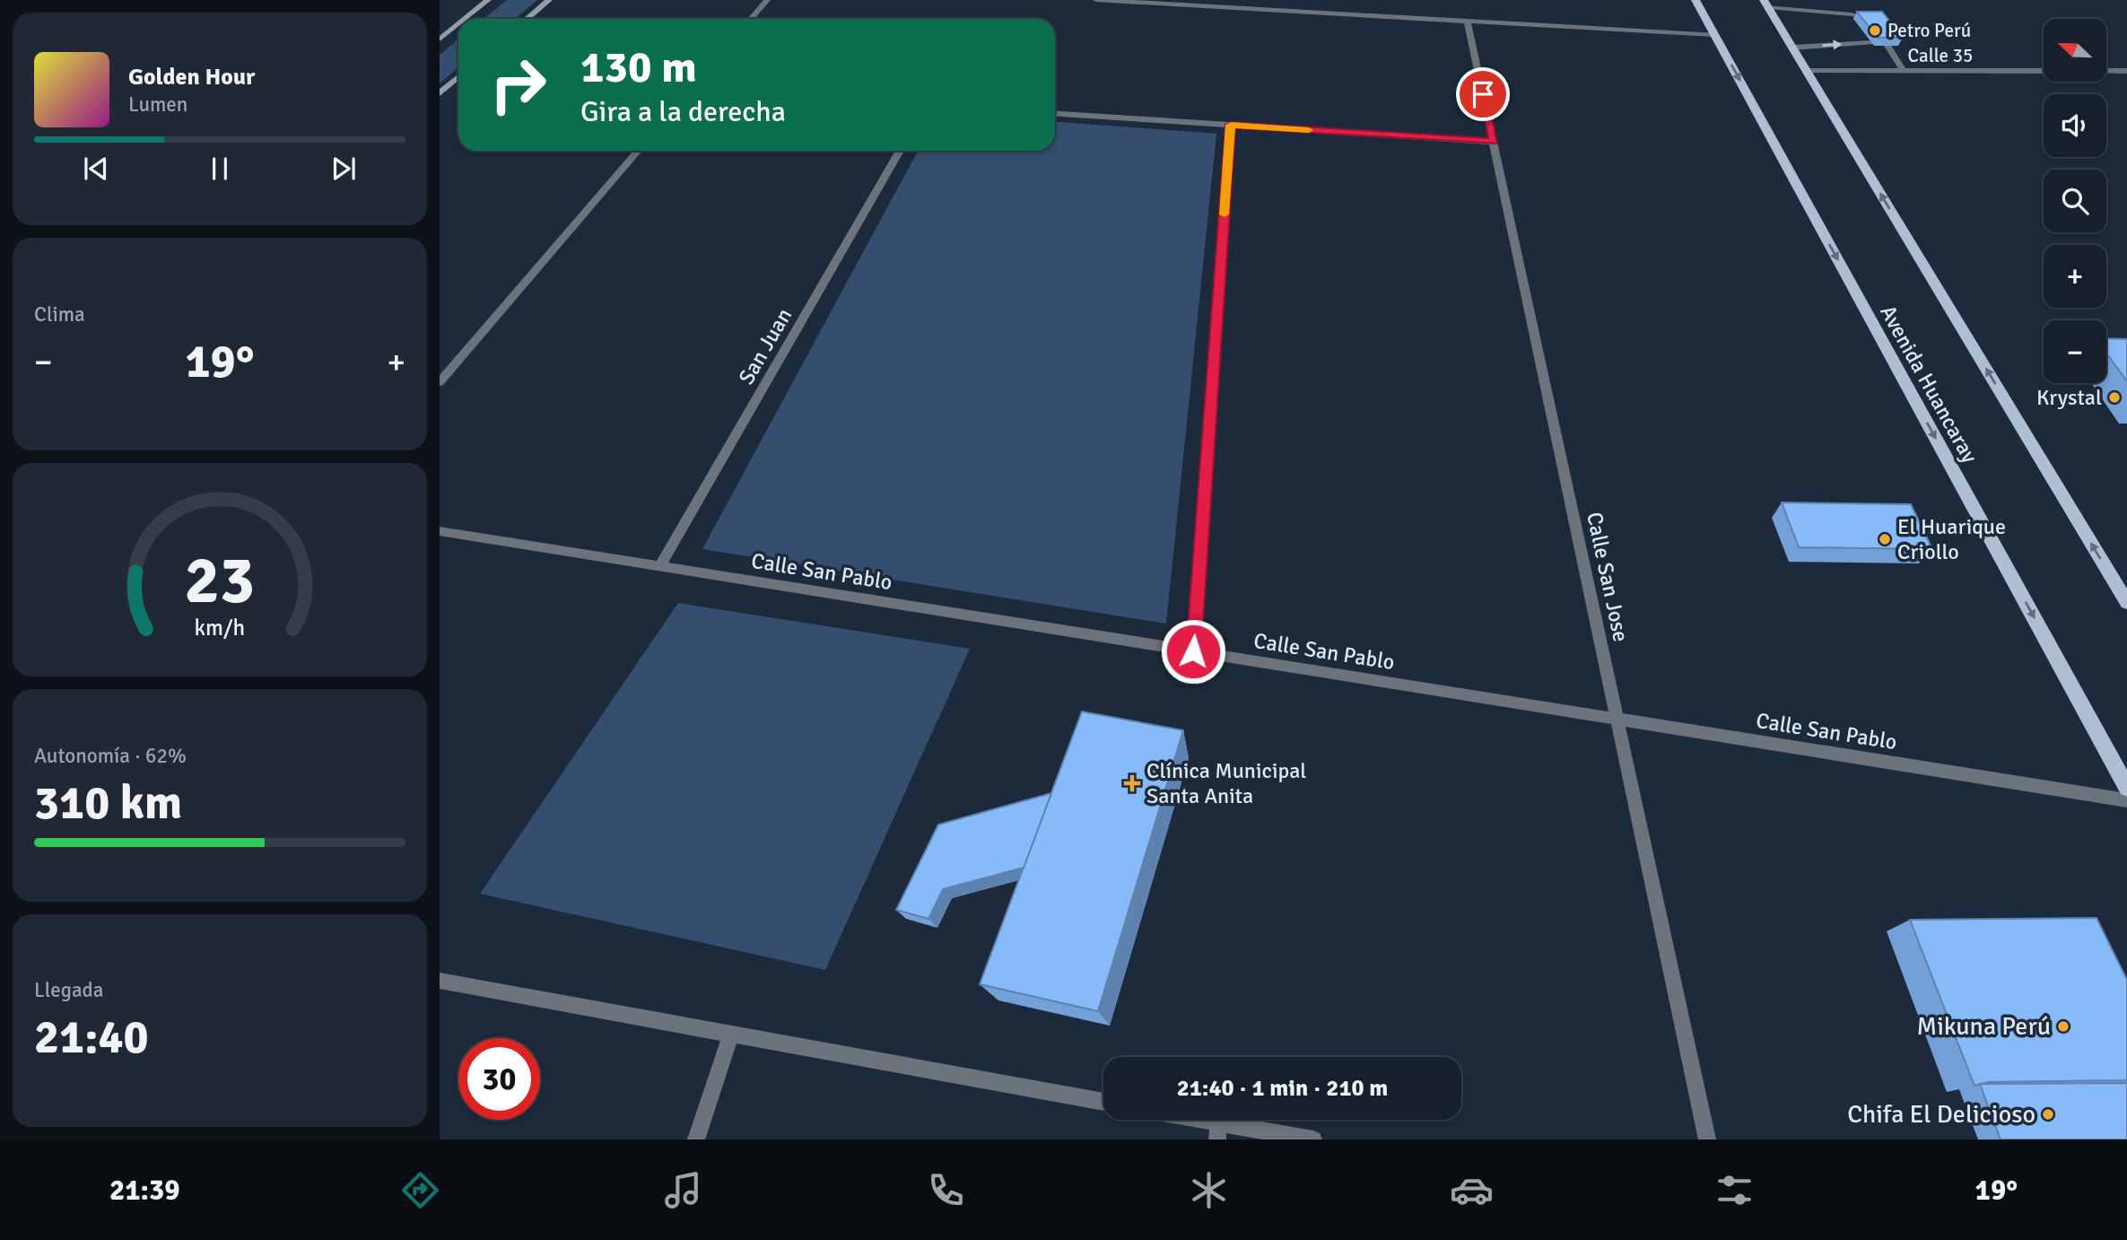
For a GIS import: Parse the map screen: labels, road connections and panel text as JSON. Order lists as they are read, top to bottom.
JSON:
{
  "streets": {
    "main road": ["Avenida Huancaray"],
    "street": [
      "Calle 35",
      "San Juan",
      "Calle San Pablo",
      "Calle San Jose"
    ]
  },
  "crossings": [
    ["San Juan", "Calle San Pablo"],
    ["Calle San Pablo", "Calle San Jose"]
  ],
  "places": {
    "other": [
      "Petro Perú",
      "Krystal",
      "El Huarique Criollo",
      "Mikuna Perú",
      "Chifa El Delicioso"
    ],
    "health": ["Clínica Municipal Santa Anita"]
  },
  "north": "top left",
  "page": {
    "map_buttons": ["+", "−"],
    "turn": ["130 m", "Gira a la derecha"],
    "song": ["Golden Hour", "Lumen"],
    "tile": [
      "Clima",
      ["Autonomía · 62%", "310 km"],
      ["Llegada", "21:40"]
    ],
    "heat": ["−", "19°", "+"],
    "limit": "30",
    "trip": "21:40 · 1 min · 210 m",
    "tabs": ["21:39", "19°"],
    "gauge": ["23", "km/h"]
  }
}
